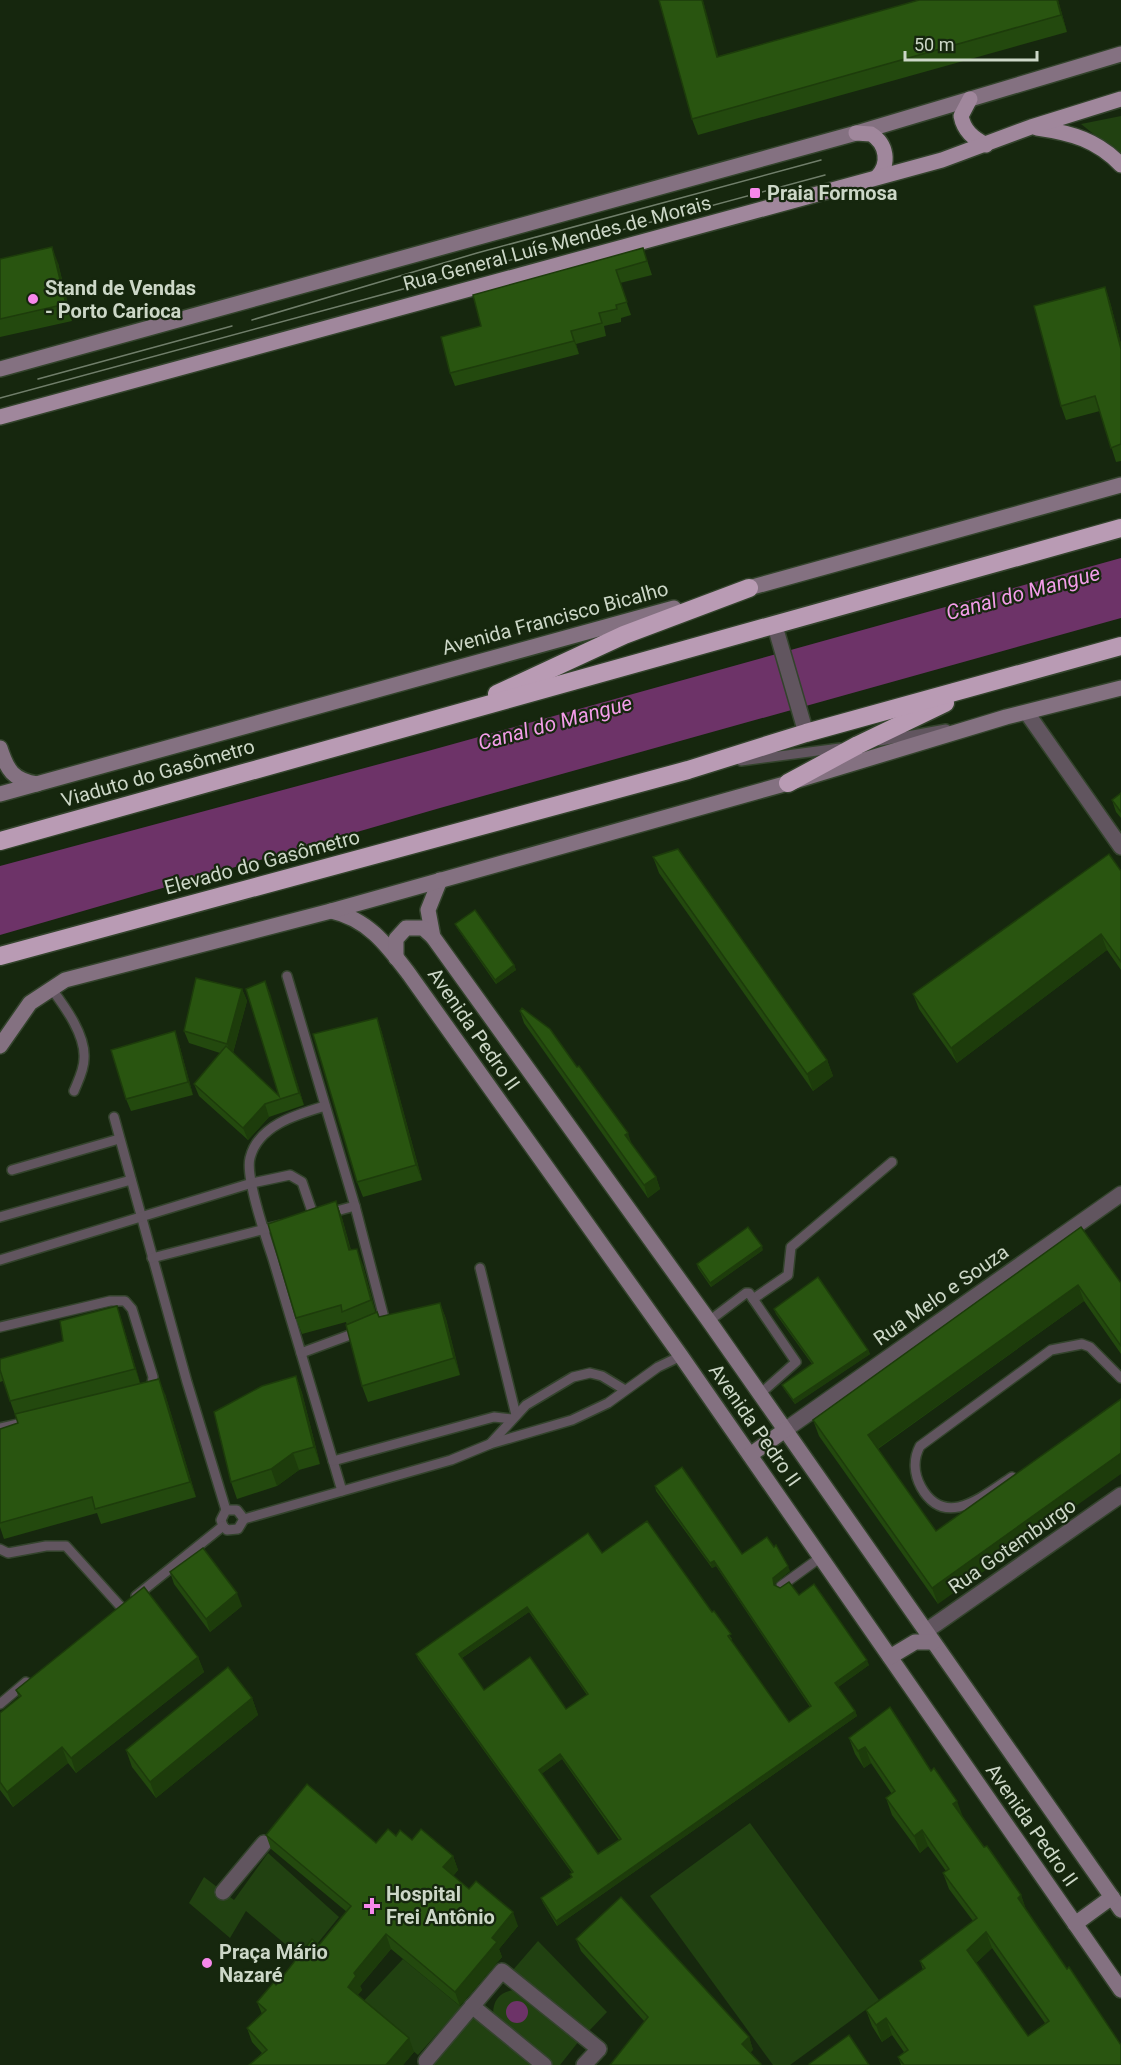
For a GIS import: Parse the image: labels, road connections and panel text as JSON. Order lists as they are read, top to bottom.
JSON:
{
  "streets": {
    "highway": ["Viaduto do Gasômetro", "Elevado do Gasômetro"],
    "main road": ["Rua General Luís Mendes de Morais", "Avenida Francisco Bicalho", "Avenida Pedro II"],
    "street": ["Rua Melo e Souza", "Rua Gotemburgo"]
  },
  "crossings": [
    ["Avenida Pedro II", "Rua Melo e Souza"],
    ["Avenida Pedro II", "Rua Gotemburgo"]
  ],
  "water": ["Canal do Mangue"],
  "places": {
    "transit": ["Praia Formosa"],
    "other": ["Stand de Vendas - Porto Carioca", "Praça Mário Nazaré"],
    "health": ["Hospital Frei Antônio"]
  },
  "scale_bar": "50 m"
}
